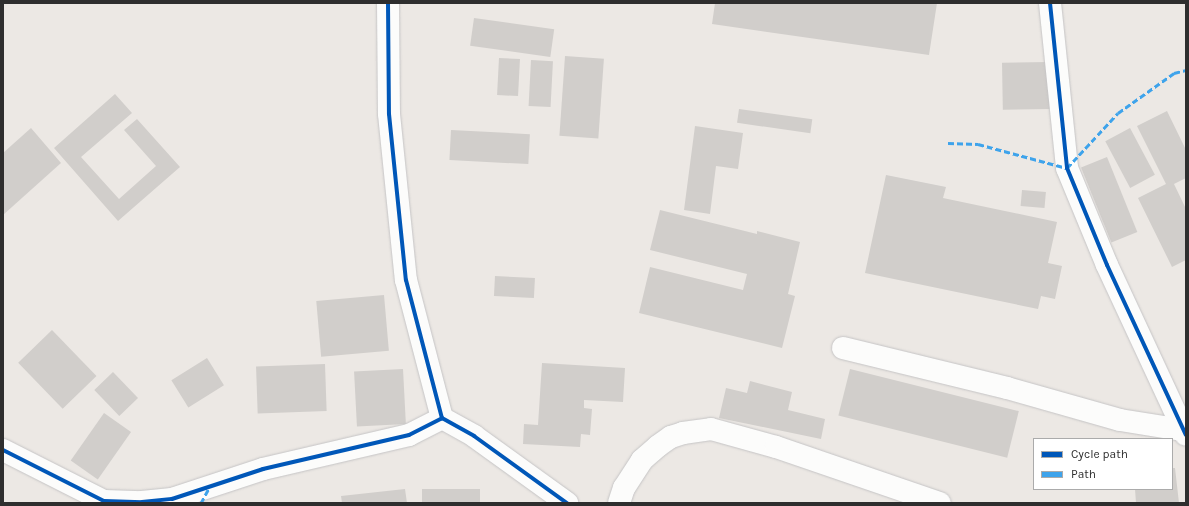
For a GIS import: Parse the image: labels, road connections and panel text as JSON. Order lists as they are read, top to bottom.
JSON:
{
  "legend": ["Cycle path", "Path"]
}
